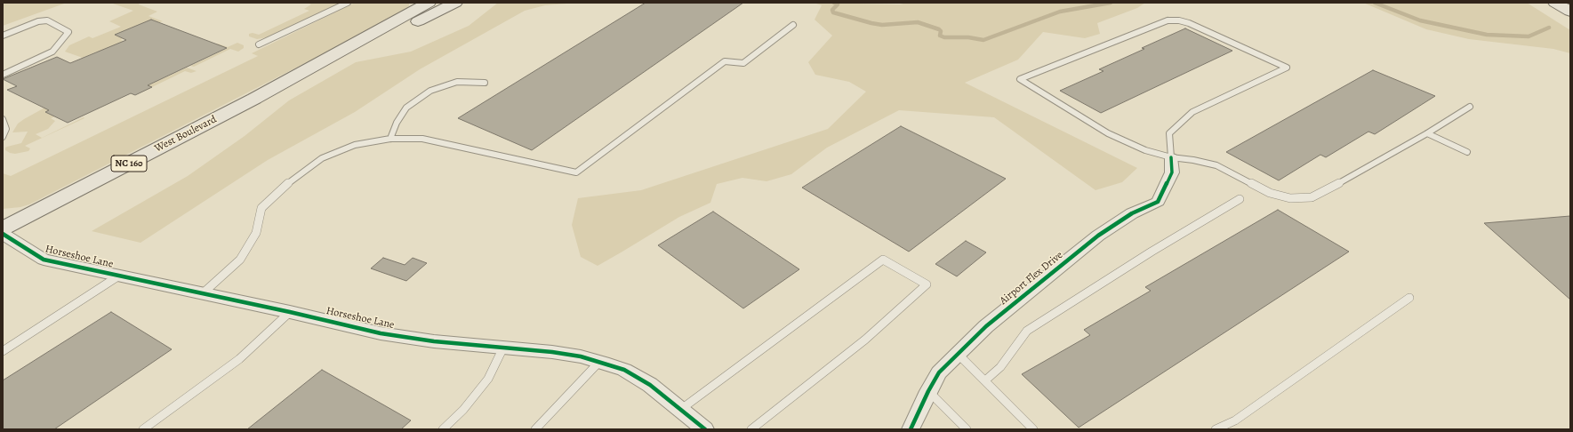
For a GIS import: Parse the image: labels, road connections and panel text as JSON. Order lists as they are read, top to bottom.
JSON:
{
  "streets": {
    "main road": ["West Boulevard", "NC 160"],
    "street": ["Horseshoe Lane", "Airport Flex Drive"]
  }
}
